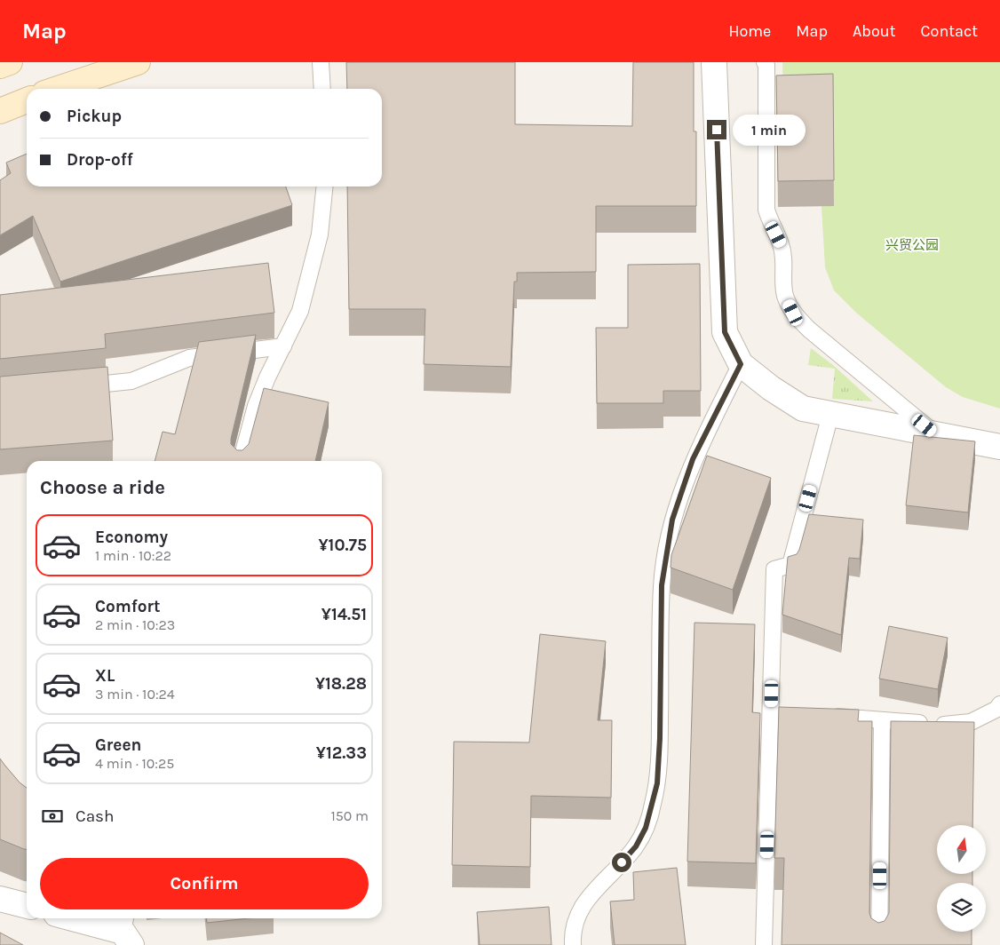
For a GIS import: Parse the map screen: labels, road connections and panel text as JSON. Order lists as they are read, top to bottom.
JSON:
{
  "parks": ["兴贸公园"],
  "north": "top",
  "page": {
    "header": "Map",
    "nav": [
      "Home",
      "Map",
      "About",
      "Contact"
    ],
    "banner": ["Pickup", "Drop-off"],
    "bubble": "1 min",
    "heading": "Choose a ride",
    "list": [
      {
        "name": "Economy",
        "note": "1 min · 10:22",
        "value": "¥10.75"
      },
      {
        "name": "Comfort",
        "note": "2 min · 10:23",
        "value": "¥14.51"
      },
      {
        "name": "XL",
        "note": "3 min · 10:24",
        "value": "¥18.28"
      },
      {
        "name": "Green",
        "note": "4 min · 10:25",
        "value": "¥12.33"
      }
    ],
    "pay": ["Cash", "150 m"],
    "buttons": "Confirm"
  }
}
